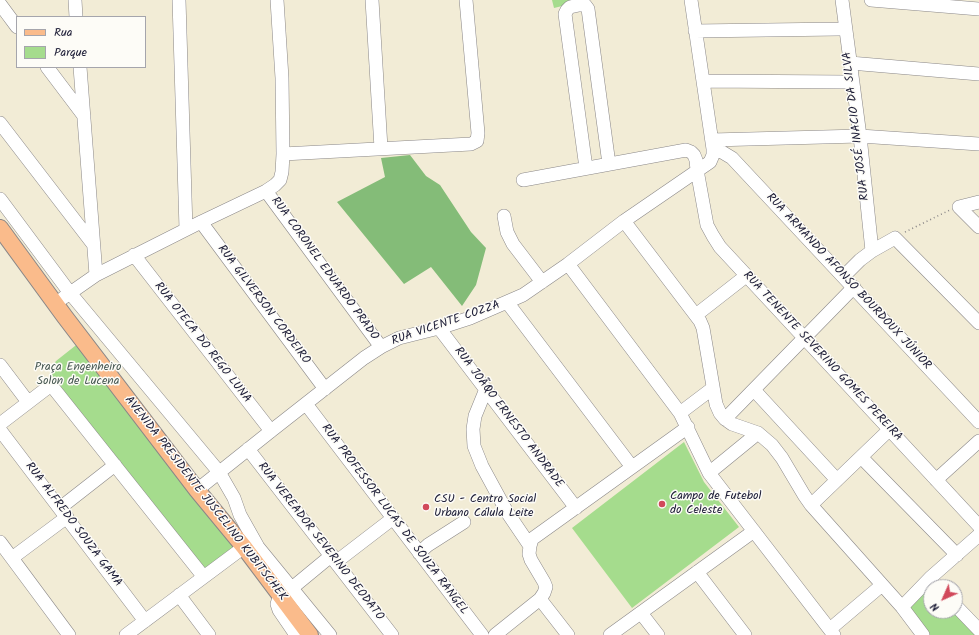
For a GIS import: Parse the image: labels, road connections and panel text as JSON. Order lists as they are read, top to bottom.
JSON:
{
  "streets": {
    "main road": ["AVENIDA PRESIDENTE JUSCELINO KUBITSCHEK"],
    "street": [
      "RUA JOSÉ INACIO DA SILVA",
      "RUA CORONEL EDUARDO PRADO",
      "RUA ARMANDO AFONSO BOURDOUX JÚNIOR",
      "RUA GILVERSON CORDEIRO",
      "RUA VICENTE COZZA",
      "RUA OTECA DO REGO LUNA",
      "RUA TENENTE SEVERINO GOMES PEREIRA",
      "RUA JOÃQO ERNESTO ANDRADE",
      "RUA PROFESSOR LUCAS DE SOUZA RANGEL",
      "RUA ALFREDO SOUZA GAMA",
      "RUA VEREADOR SEVERINO DEODATO"
    ]
  },
  "crossings": [
    ["RUA CORONEL EDUARDO PRADO", "RUA VICENTE COZZA"],
    ["RUA ARMANDO AFONSO BOURDOUX JÚNIOR", "RUA VICENTE COZZA"],
    ["RUA GILVERSON CORDEIRO", "RUA VICENTE COZZA"],
    ["RUA VICENTE COZZA", "RUA OTECA DO REGO LUNA"],
    ["RUA VICENTE COZZA", "RUA TENENTE SEVERINO GOMES PEREIRA"],
    ["RUA VICENTE COZZA", "RUA JOÃQO ERNESTO ANDRADE"],
    ["RUA VICENTE COZZA", "AVENIDA PRESIDENTE JUSCELINO KUBITSCHEK"],
    ["RUA VICENTE COZZA", "RUA PROFESSOR LUCAS DE SOUZA RANGEL"],
    ["RUA VICENTE COZZA", "RUA VEREADOR SEVERINO DEODATO"]
  ],
  "parks": ["Praça Engenheiro Solon de Lucena"],
  "places": ["Campo de Futebol do Celeste", "CSU - Centro Social Urbano Cálula Leite"],
  "legend": ["Rua", "Parque"],
  "north": "bottom left"
}
